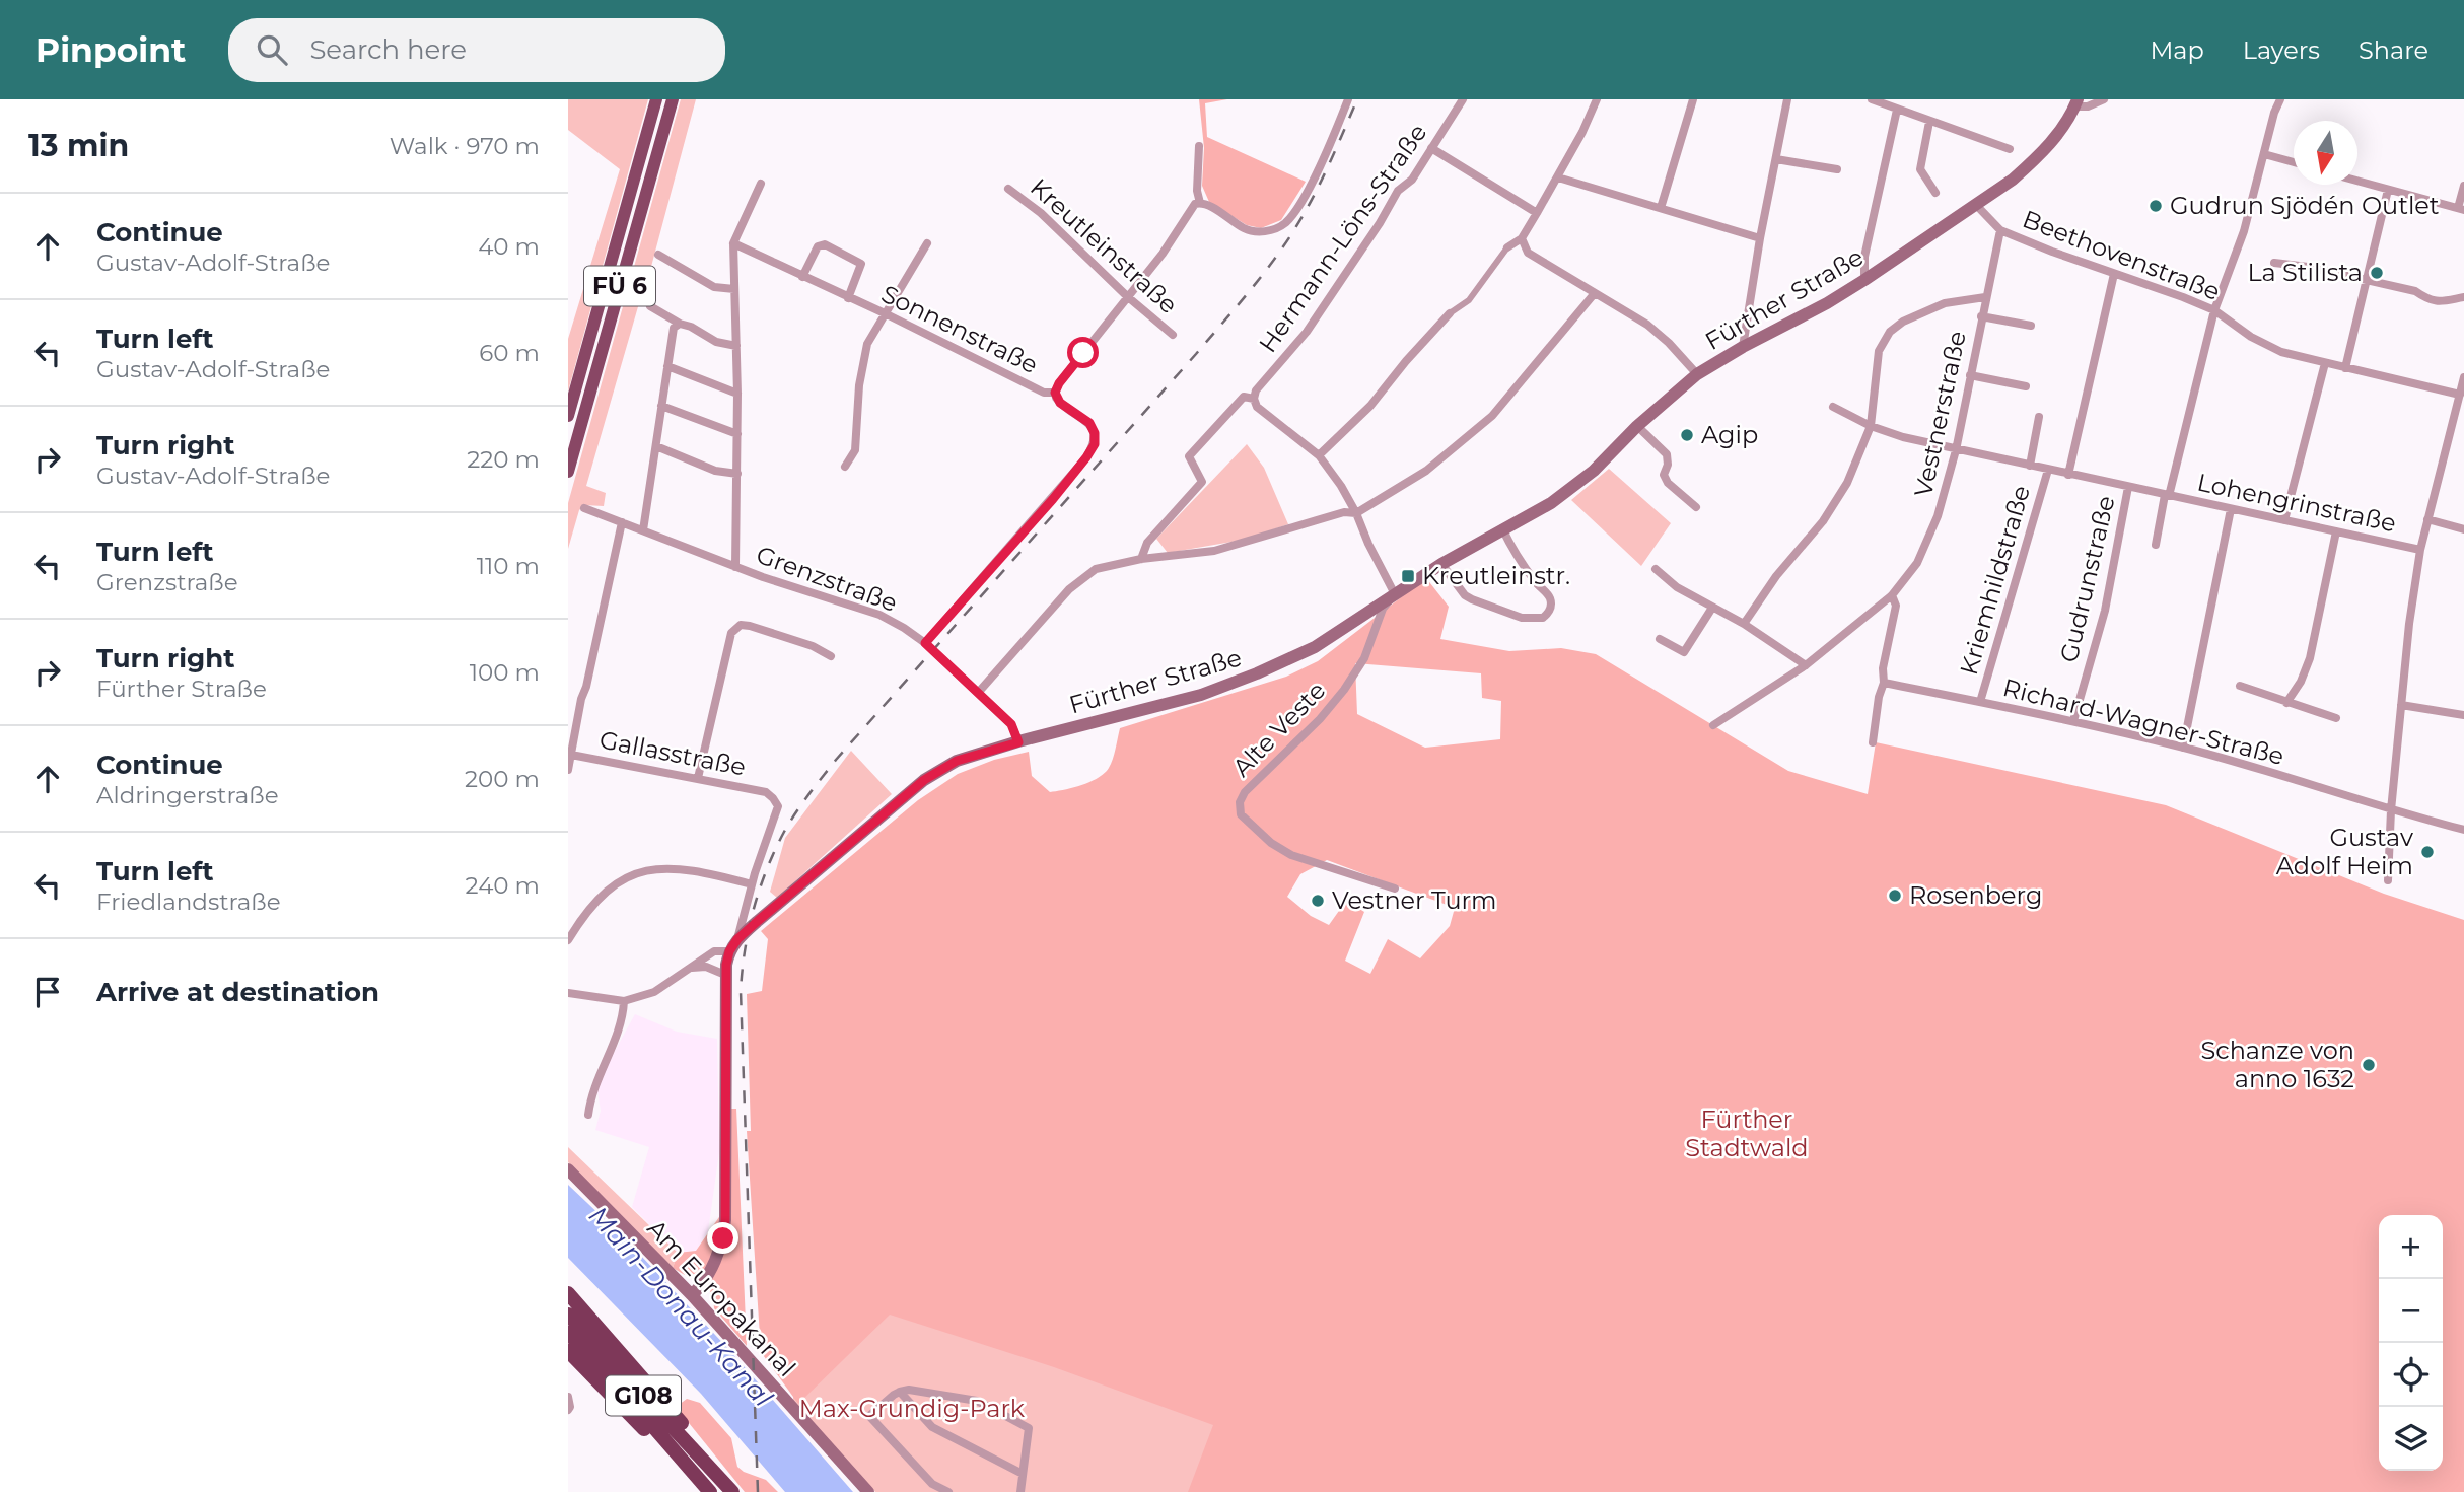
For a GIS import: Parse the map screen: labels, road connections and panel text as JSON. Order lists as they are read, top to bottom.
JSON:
{
  "streets": {
    "highway": ["G108"],
    "main road": ["FÜ 6", "Fürther Straße", "Am Europakanal"],
    "street": [
      "Hermann-Löns-Straße",
      "Kreutleinstraße",
      "Beethovenstraße",
      "Sonnenstraße",
      "Vestnerstraße",
      "Lohengrinstraße",
      "Grenzstraße",
      "Gudrunstraße",
      "Kriemhildstraße",
      "Richard-Wagner-Straße",
      "Alte Veste",
      "Gallasstraße"
    ]
  },
  "crossings": [
    ["Beethovenstraße", "Fürther Straße"],
    ["Beethovenstraße", "Vestnerstraße"],
    ["Fürther Straße", "Grenzstraße"],
    ["Fürther Straße", "Alte Veste"],
    ["Vestnerstraße", "Lohengrinstraße"],
    ["Lohengrinstraße", "Gudrunstraße"],
    ["Lohengrinstraße", "Kriemhildstraße"],
    ["Grenzstraße", "Gallasstraße"],
    ["Gudrunstraße", "Richard-Wagner-Straße"],
    ["Kriemhildstraße", "Richard-Wagner-Straße"]
  ],
  "water": ["Main-Donau-Kanal"],
  "parks": ["Fürther Stadtwald", "Max-Grundig-Park"],
  "places": {
    "other": [
      "Gudrun Sjödén Outlet",
      "La Stilista",
      "Agip",
      "Gustav Adolf Heim",
      "Rosenberg",
      "Vestner Turm",
      "Schanze von anno 1632"
    ],
    "transit": ["Kreutleinstr."]
  },
  "north": "bottom",
  "page": {
    "header": "Pinpoint",
    "search": "Search here",
    "nav": ["Map", "Layers", "Share"],
    "heading": ["13 min", "Walk · 970 m"],
    "list": [
      ["Continue", "Gustav-Adolf-Straße", "40 m"],
      ["Turn left", "Gustav-Adolf-Straße", "60 m"],
      ["Turn right", "Gustav-Adolf-Straße", "220 m"],
      ["Turn left", "Grenzstraße", "110 m"],
      ["Turn right", "Fürther Straße", "100 m"],
      ["Continue", "Aldringerstraße", "200 m"],
      ["Turn left", "Friedlandstraße", "240 m"],
      "Arrive at destination"
    ],
    "map_buttons": ["+", "−"]
  }
}
